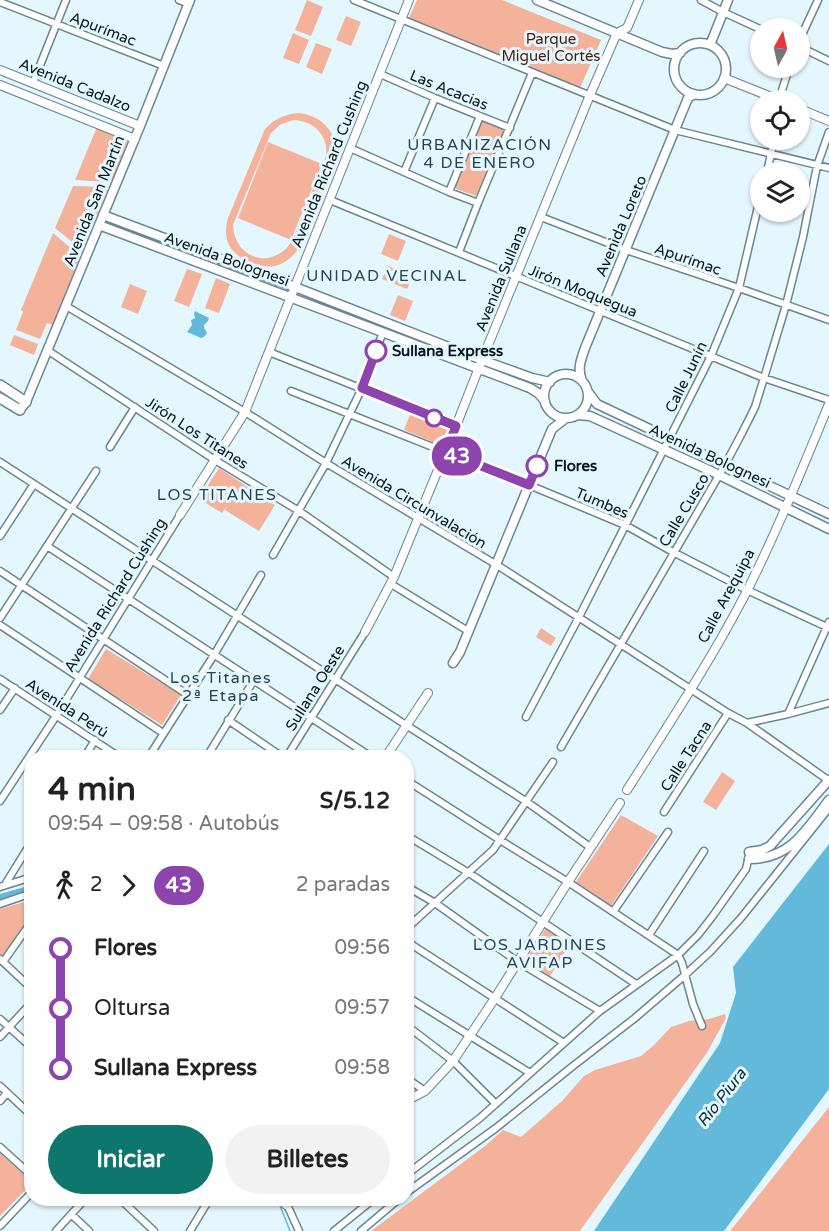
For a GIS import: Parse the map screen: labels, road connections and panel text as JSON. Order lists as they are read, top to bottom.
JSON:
{
  "streets": {
    "main road": ["Avenida San Martín", "Avenida Loreto", "Avenida Bolognesi"],
    "street": [
      "Apurímac",
      "Avenida Cadalzo",
      "Las Acacias",
      "Avenida Richard Cushing",
      "Avenida Sullana",
      "Jirón Moquegua",
      "Calle Junín",
      "Jirón Los Titanes",
      "Avenida Circunvalación",
      "Tumbes",
      "Calle Cusco",
      "Calle Arequipa",
      "Sullana Oeste",
      "Avenida Perú",
      "Calle Tacna"
    ]
  },
  "crossings": [
    ["Apurímac", "Avenida San Martín"],
    ["Apurímac", "Avenida Loreto"],
    ["Apurímac", "Avenida Sullana"],
    ["Apurímac", "Calle Junín"],
    ["Apurímac", "Calle Cusco"],
    ["Avenida Cadalzo", "Avenida San Martín"],
    ["Las Acacias", "Avenida Richard Cushing"],
    ["Avenida Richard Cushing", "Avenida Bolognesi"],
    ["Avenida Richard Cushing", "Jirón Moquegua"],
    ["Avenida Richard Cushing", "Jirón Los Titanes"],
    ["Avenida Richard Cushing", "Avenida Circunvalación"],
    ["Avenida Richard Cushing", "Avenida Perú"],
    ["Avenida San Martín", "Avenida Bolognesi"],
    ["Avenida San Martín", "Jirón Los Titanes"],
    ["Avenida San Martín", "Avenida Circunvalación"],
    ["Avenida Loreto", "Jirón Moquegua"],
    ["Avenida Bolognesi", "Avenida Sullana"],
    ["Avenida Bolognesi", "Calle Junín"],
    ["Avenida Bolognesi", "Calle Cusco"],
    ["Avenida Bolognesi", "Calle Arequipa"],
    ["Avenida Sullana", "Jirón Moquegua"],
    ["Avenida Sullana", "Jirón Los Titanes"],
    ["Avenida Sullana", "Avenida Circunvalación"],
    ["Avenida Sullana", "Tumbes"],
    ["Avenida Sullana", "Sullana Oeste"],
    ["Jirón Moquegua", "Calle Junín"],
    ["Jirón Moquegua", "Calle Cusco"],
    ["Jirón Moquegua", "Calle Arequipa"],
    ["Calle Junín", "Avenida Circunvalación"],
    ["Calle Junín", "Tumbes"],
    ["Avenida Circunvalación", "Calle Cusco"],
    ["Avenida Circunvalación", "Calle Arequipa"],
    ["Avenida Circunvalación", "Calle Tacna"],
    ["Tumbes", "Calle Cusco"],
    ["Tumbes", "Calle Arequipa"]
  ],
  "districts": [
    "URBANIZACIÓN 4 DE ENERO",
    "UNIDAD VECINAL",
    "LOS TITANES",
    "Los Titanes 2ª Etapa",
    "LOS JARDINES AVIFAP"
  ],
  "water": ["Río Piura"],
  "parks": ["Parque Miguel Cortés"],
  "places": ["Sullana Express", "Flores"],
  "lines": ["bus line 43"],
  "north": "top",
  "page": {
    "on_map": "43",
    "heading": ["4 min", "09:54 – 09:58 · Autobús", "S/5.12"],
    "legs": ["2", "43", "2 paradas"],
    "list": [
      {
        "name": "Flores",
        "value": "09:56"
      },
      {
        "name": "Oltursa",
        "value": "09:57"
      },
      {
        "name": "Sullana Express",
        "value": "09:58"
      }
    ],
    "buttons": ["Iniciar", "Billetes"]
  }
}
